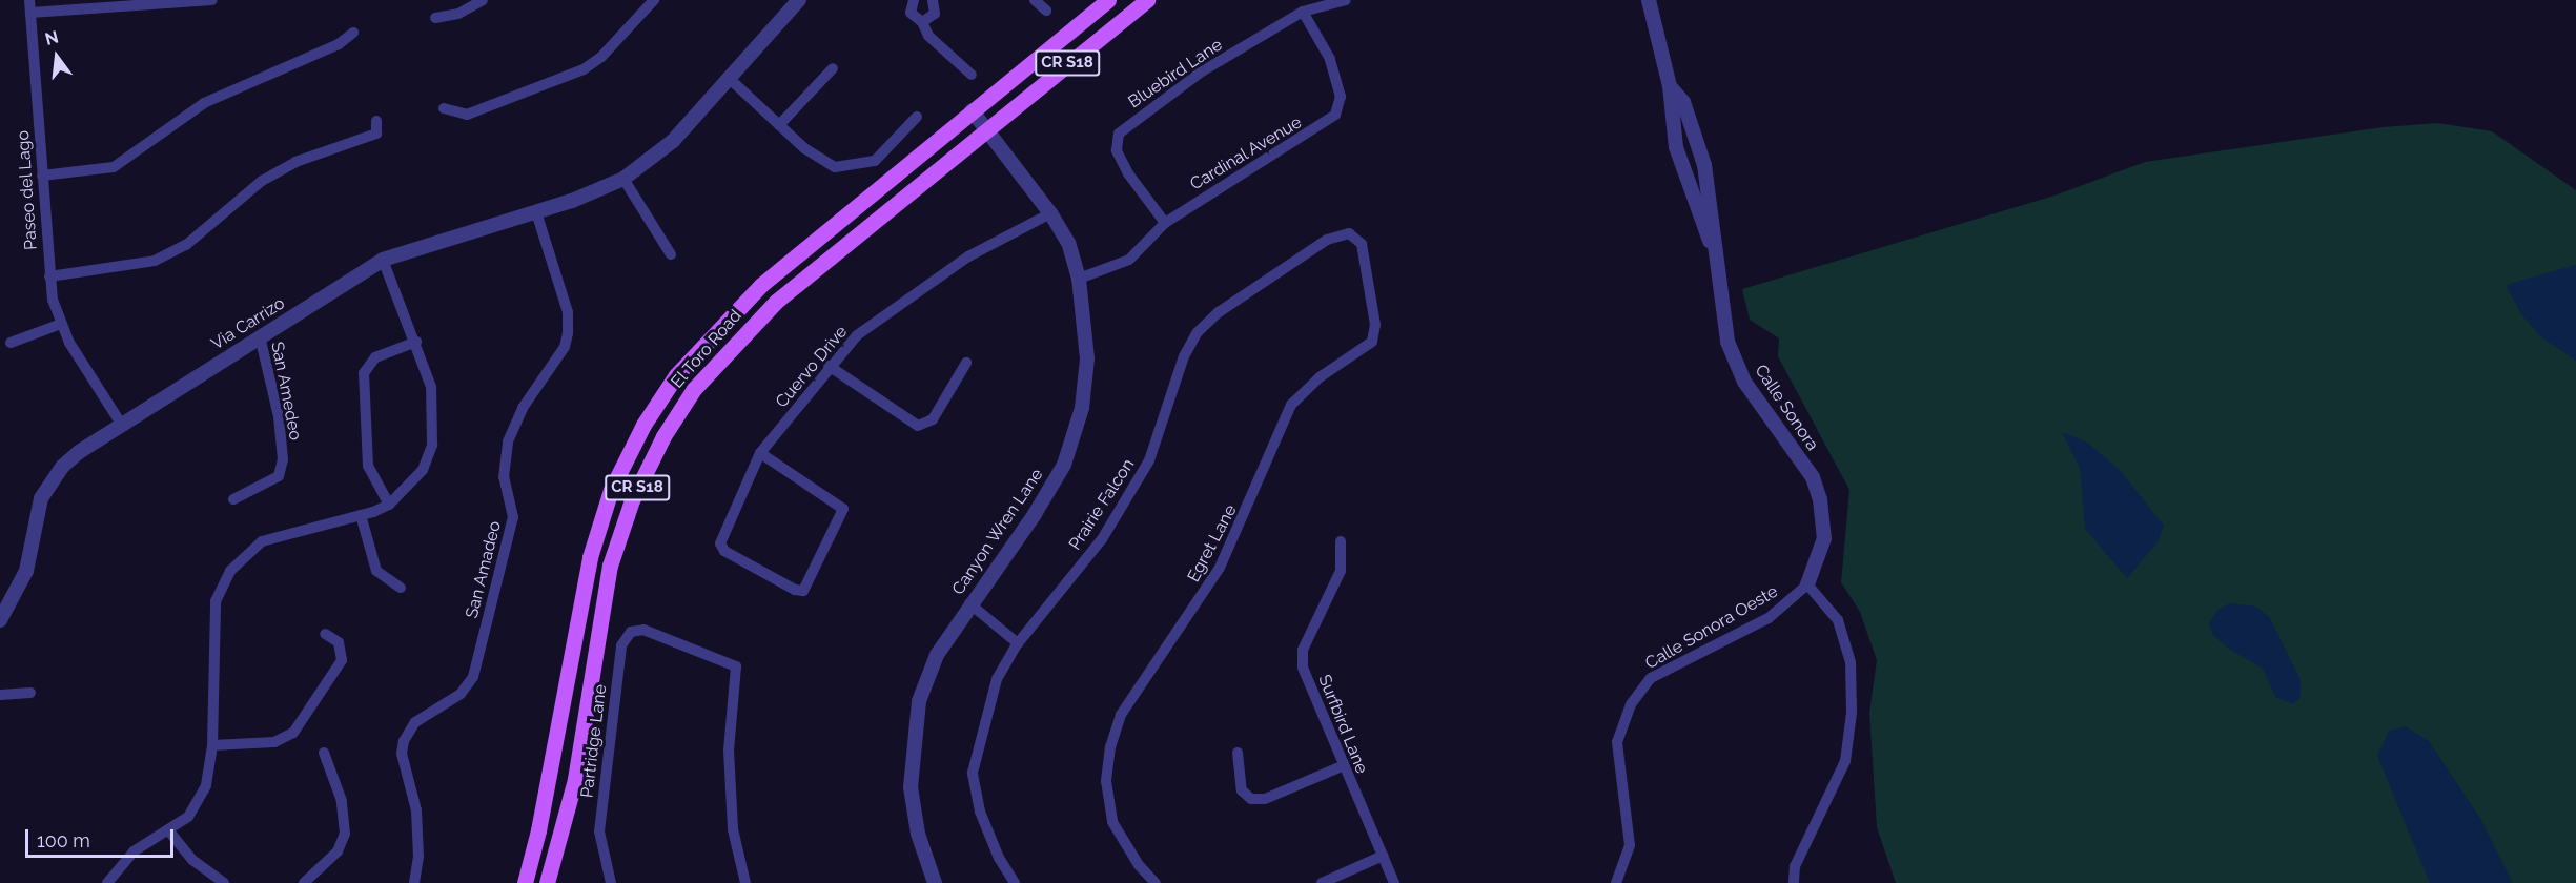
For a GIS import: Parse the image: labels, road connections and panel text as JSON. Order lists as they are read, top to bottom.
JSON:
{
  "streets": {
    "main road": ["CR S18", "El Toro Road"],
    "street": [
      "Bluebird Lane",
      "Cardinal Avenue",
      "Paseo del Lago",
      "Via Carrizo",
      "Cuervo Drive",
      "San Amedeo",
      "Calle Sonora",
      "Prairie Falcon",
      "Canyon Wren Lane",
      "Egret Lane",
      "San Amadeo",
      "Calle Sonora Oeste",
      "Surfbird Lane",
      "Partridge Lane"
    ]
  },
  "crossings": [
    ["Bluebird Lane", "Cardinal Avenue"],
    ["Cardinal Avenue", "Canyon Wren Lane"],
    ["Paseo del Lago", "Via Carrizo"],
    ["Via Carrizo", "San Amedeo"],
    ["Via Carrizo", "San Amadeo"],
    ["El Toro Road", "Canyon Wren Lane"],
    ["Cuervo Drive", "Canyon Wren Lane"],
    ["Calle Sonora", "Calle Sonora Oeste"],
    ["Prairie Falcon", "Egret Lane"]
  ],
  "scale_bar": "100 m",
  "north": "top"
}
